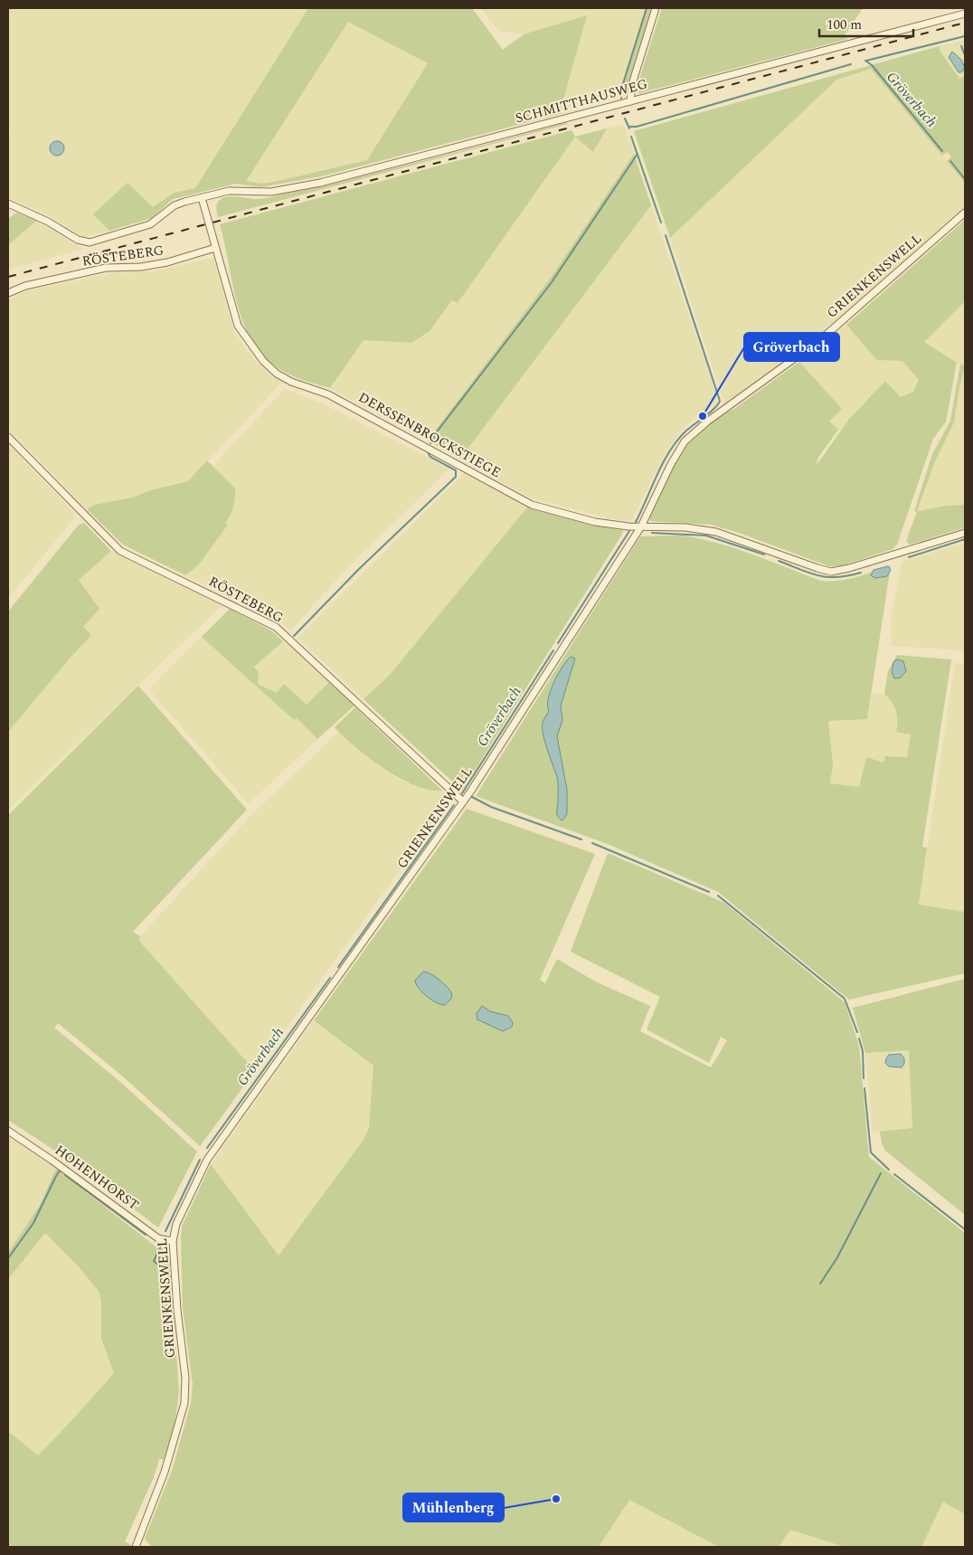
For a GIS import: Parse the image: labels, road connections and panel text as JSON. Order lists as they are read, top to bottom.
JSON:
{
  "streets": {
    "street": [
      "SCHMITTHAUSWEG",
      "RÖSTEBERG",
      "GRIENKENSWELL",
      "DERSSENBROCKSTIEGE",
      "HOHENHORST"
    ]
  },
  "crossings": [
    ["SCHMITTHAUSWEG", "DERSSENBROCKSTIEGE"],
    ["RÖSTEBERG", "GRIENKENSWELL"],
    ["RÖSTEBERG", "DERSSENBROCKSTIEGE"],
    ["GRIENKENSWELL", "DERSSENBROCKSTIEGE"],
    ["GRIENKENSWELL", "HOHENHORST"]
  ],
  "water": ["Gröverbach"],
  "places": ["Gröverbach", "Mühlenberg"],
  "scale_bar": "100 m"
}
